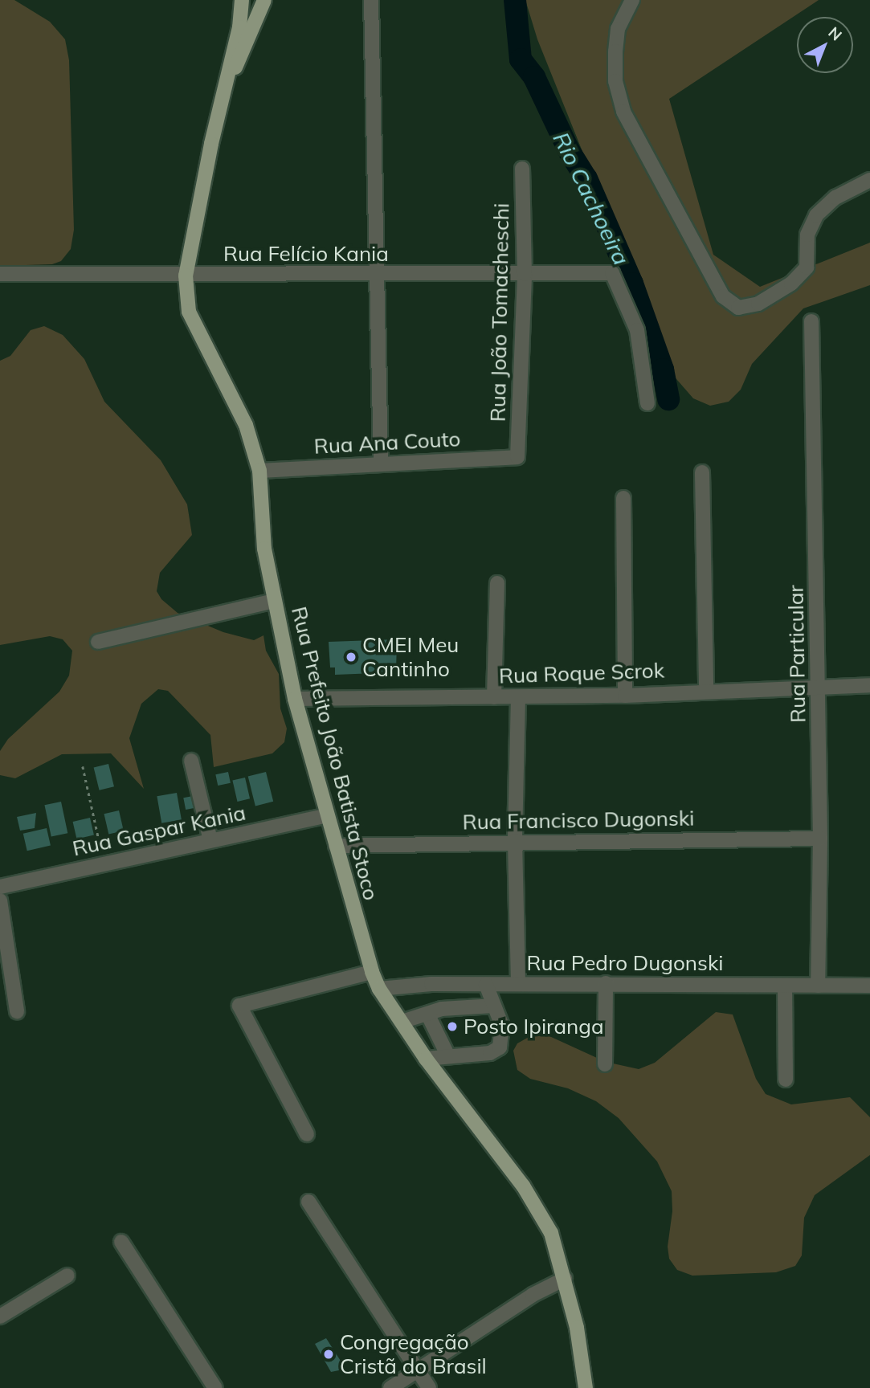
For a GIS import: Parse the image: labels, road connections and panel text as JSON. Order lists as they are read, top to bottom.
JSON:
{
  "streets": {
    "main road": ["Rua Prefeito João Batista Stoco"],
    "street": [
      "Rua Felício Kania",
      "Rua João Tomacheschi",
      "Rua Ana Couto",
      "Rua Particular",
      "Rua Roque Scrok",
      "Rua Francisco Dugonski",
      "Rua Gaspar Kania",
      "Rua Pedro Dugonski"
    ]
  },
  "crossings": [
    ["Rua Felício Kania", "Rua João Tomacheschi"],
    ["Rua Felício Kania", "Rua Prefeito João Batista Stoco"],
    ["Rua João Tomacheschi", "Rua Ana Couto"],
    ["Rua Ana Couto", "Rua Prefeito João Batista Stoco"],
    ["Rua Particular", "Rua Roque Scrok"],
    ["Rua Particular", "Rua Francisco Dugonski"],
    ["Rua Particular", "Rua Pedro Dugonski"],
    ["Rua Roque Scrok", "Rua Prefeito João Batista Stoco"],
    ["Rua Prefeito João Batista Stoco", "Rua Francisco Dugonski"],
    ["Rua Prefeito João Batista Stoco", "Rua Gaspar Kania"],
    ["Rua Prefeito João Batista Stoco", "Rua Pedro Dugonski"]
  ],
  "water": ["Rio Cachoeira"],
  "places": ["CMEI Meu Cantinho", "Posto Ipiranga", "Congregação Cristã do Brasil"],
  "north": "top right"
}
